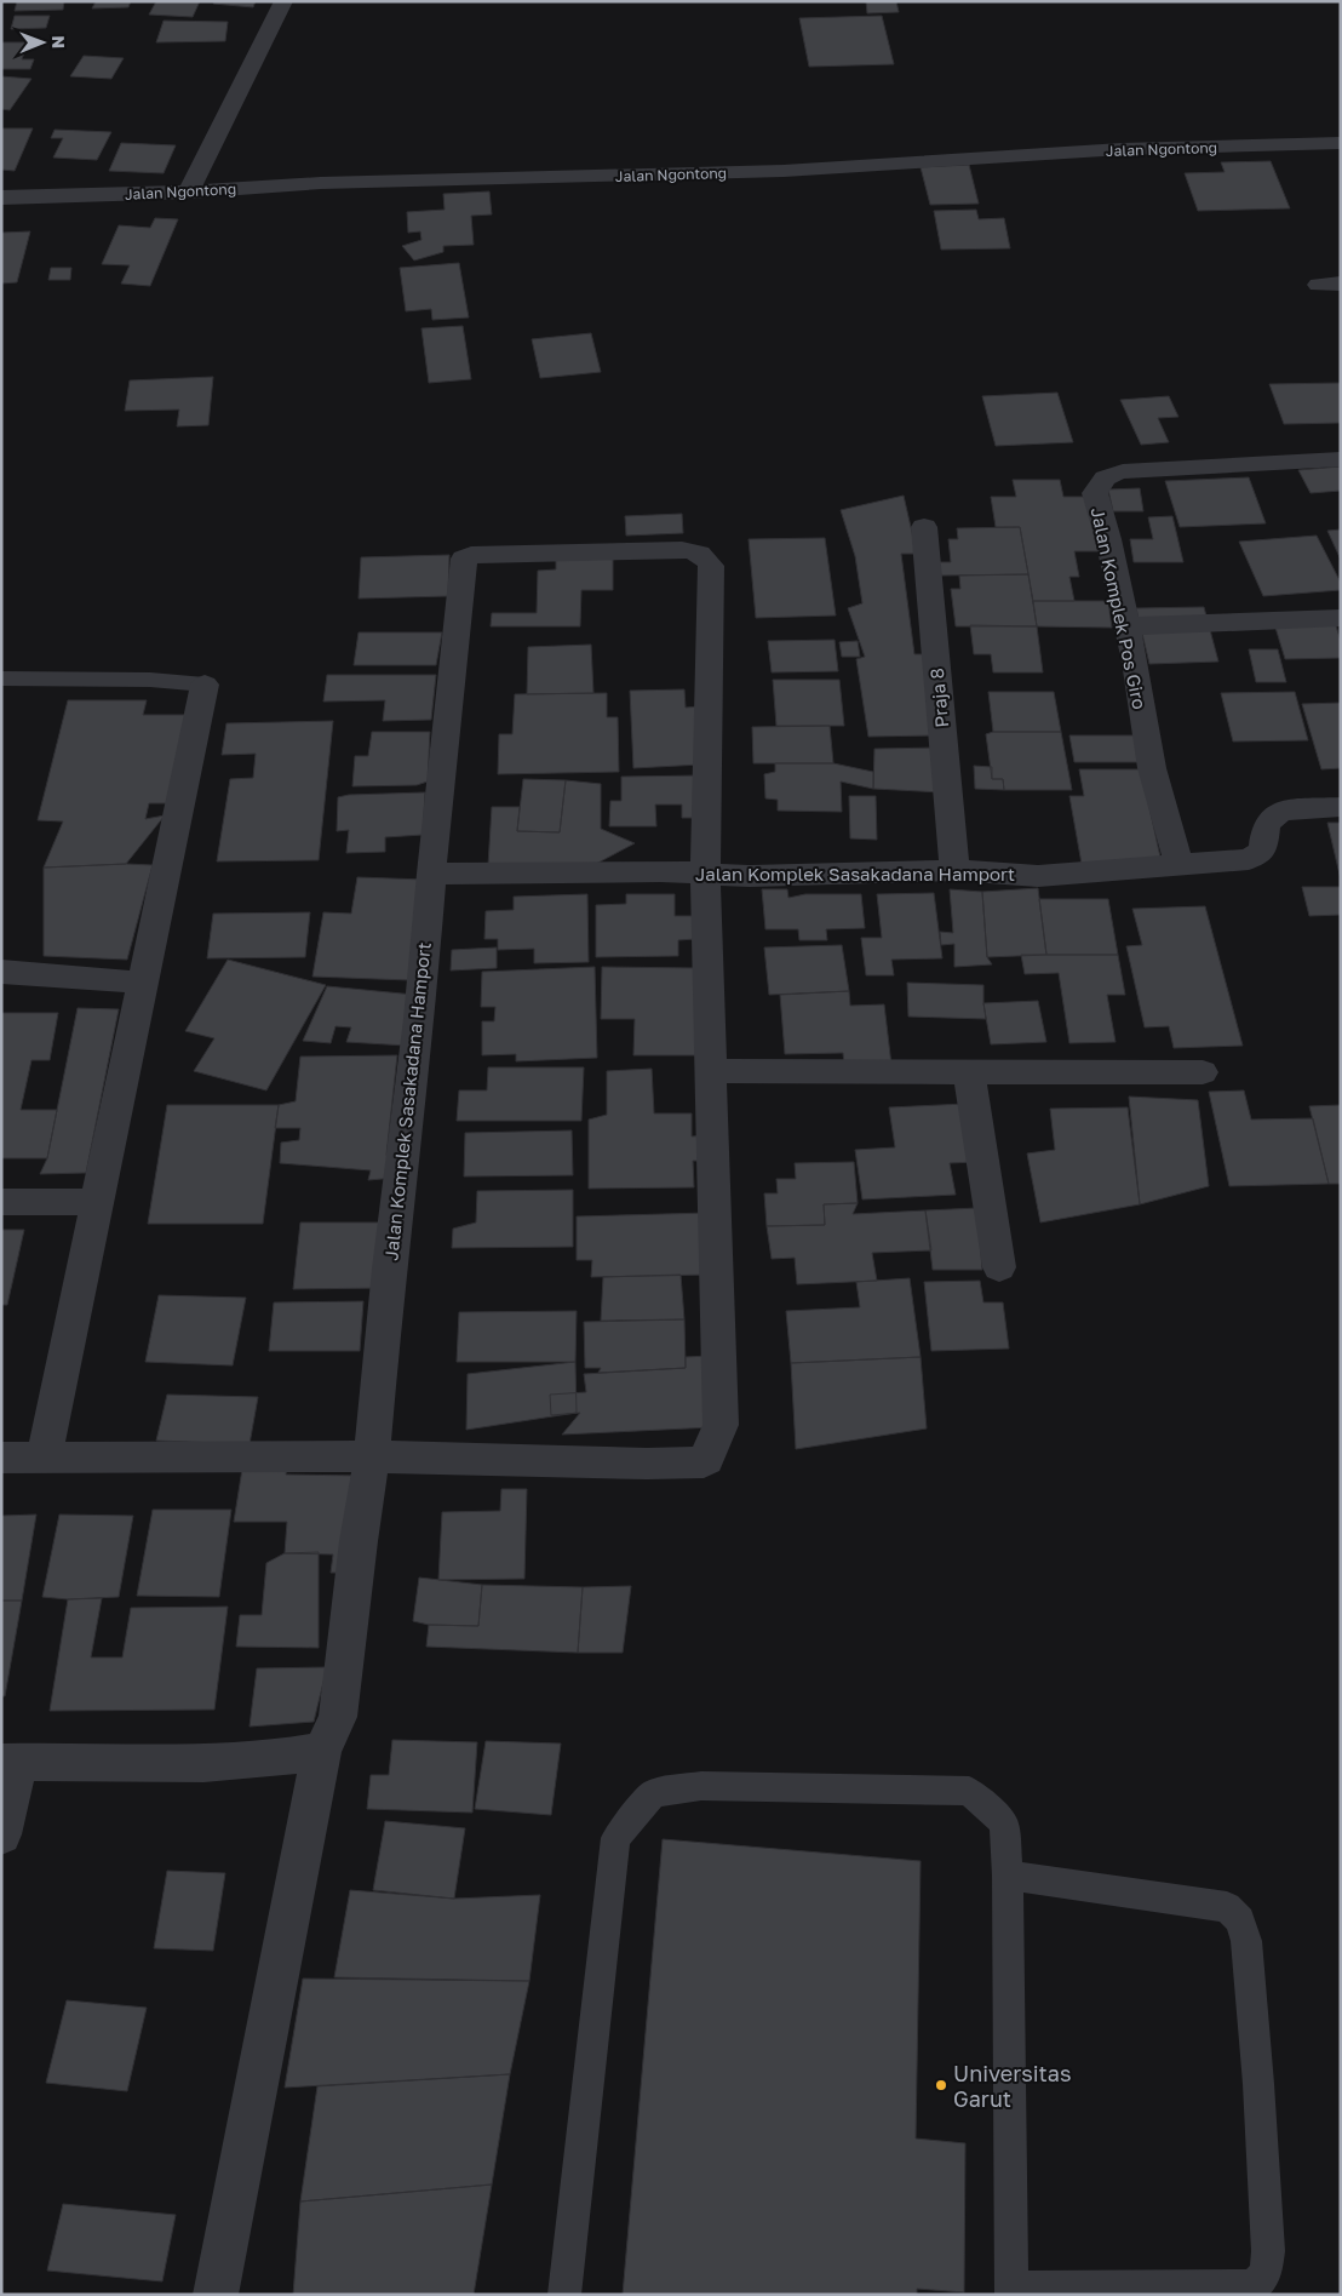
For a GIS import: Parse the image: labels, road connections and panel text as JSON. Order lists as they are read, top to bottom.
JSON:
{
  "streets": {
    "street": [
      "Jalan Ngontong",
      "Jalan Komplek Pos Giro",
      "Praja 8",
      "Jalan Komplek Sasakadana Hamport"
    ]
  },
  "crossings": [
    ["Jalan Komplek Pos Giro", "Jalan Komplek Sasakadana Hamport"],
    ["Praja 8", "Jalan Komplek Sasakadana Hamport"]
  ],
  "places": ["Universitas Garut"],
  "north": "right"
}
